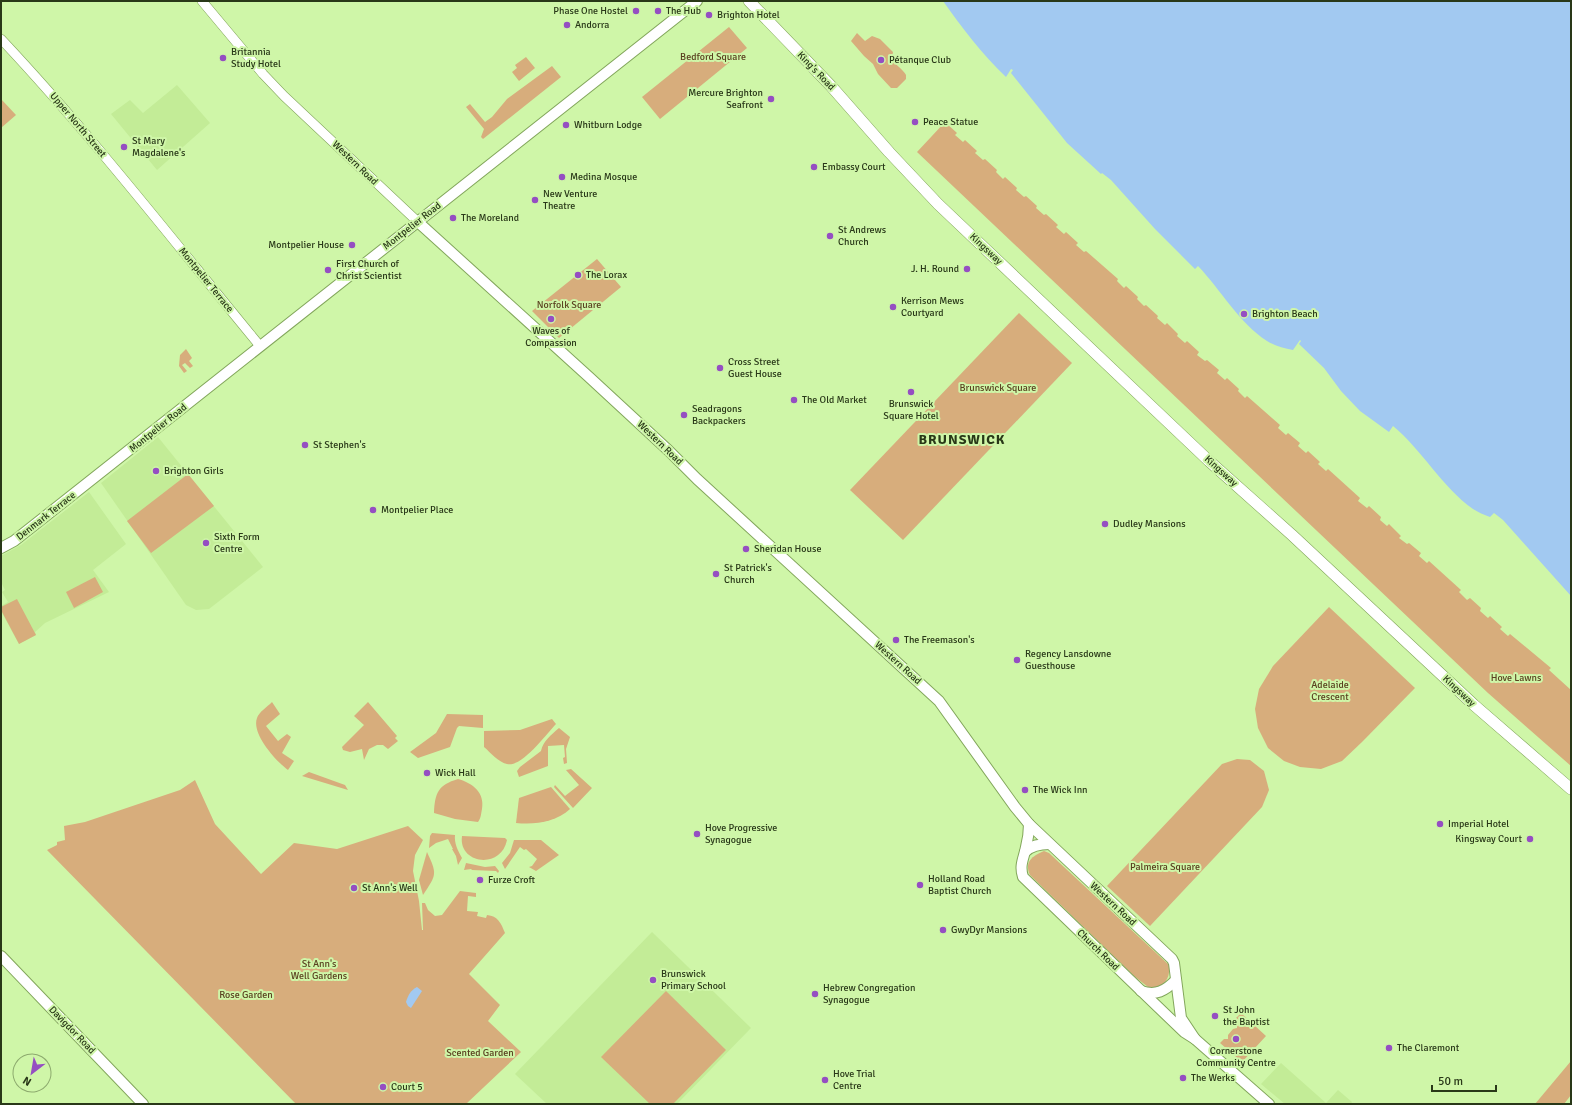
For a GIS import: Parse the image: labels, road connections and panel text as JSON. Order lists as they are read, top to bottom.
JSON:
{
  "streets": {
    "main road": [
      "King's Road",
      "Western Road",
      "Montpelier Road",
      "Kingsway",
      "Denmark Terrace",
      "Church Road",
      "Davigdor Road"
    ],
    "street": ["Upper North Street", "Montpelier Terrace"]
  },
  "crossings": [
    ["King's Road", "Kingsway"],
    ["Upper North Street", "Montpelier Terrace"],
    ["Western Road", "Montpelier Road"],
    ["Western Road", "Church Road"],
    ["Montpelier Road", "Montpelier Terrace"],
    ["Montpelier Road", "Denmark Terrace"]
  ],
  "districts": ["BRUNSWICK"],
  "parks": [
    "Bedford Square",
    "Norfolk Square",
    "Brunswick Square",
    "Hove Lawns",
    "Adelaide Crescent",
    "Palmeira Square",
    "St Ann's Well Gardens",
    "Rose Garden",
    "Scented Garden"
  ],
  "places": [
    "Phase One Hostel",
    "The Hub",
    "Brighton Hotel",
    "Andorra",
    "Britannia Study Hotel",
    "Pétanque Club",
    "Mercure Brighton Seafront",
    "Peace Statue",
    "Whitburn Lodge",
    "St Mary Magdalene's",
    "Embassy Court",
    "Medina Mosque",
    "New Venture Theatre",
    "The Moreland",
    "St Andrews Church",
    "Montpelier House",
    "J. H. Round",
    "First Church of Christ Scientist",
    "The Lorax",
    "Kerrison Mews Courtyard",
    "Brighton Beach",
    "Waves of Compassion",
    "Cross Street Guest House",
    "Brunswick Square Hotel",
    "The Old Market",
    "Seadragons Backpackers",
    "St Stephen's",
    "Brighton Girls",
    "Montpelier Place",
    "Dudley Mansions",
    "Sixth Form Centre",
    "Sheridan House",
    "St Patrick's Church",
    "The Freemason's",
    "Regency Lansdowne Guesthouse",
    "Wick Hall",
    "The Wick Inn",
    "Imperial Hotel",
    "Hove Progressive Synagogue",
    "Kingsway Court",
    "Furze Croft",
    "Holland Road Baptist Church",
    "St Ann's Well",
    "GwyDyr Mansions",
    "Brunswick Primary School",
    "Hebrew Congregation Synagogue",
    "St John the Baptist",
    "Cornerstone Community Centre",
    "The Claremont",
    "The Werks",
    "Hove Trial Centre",
    "Court 5"
  ],
  "scale_bar": "50 m",
  "north": "bottom left"
}
